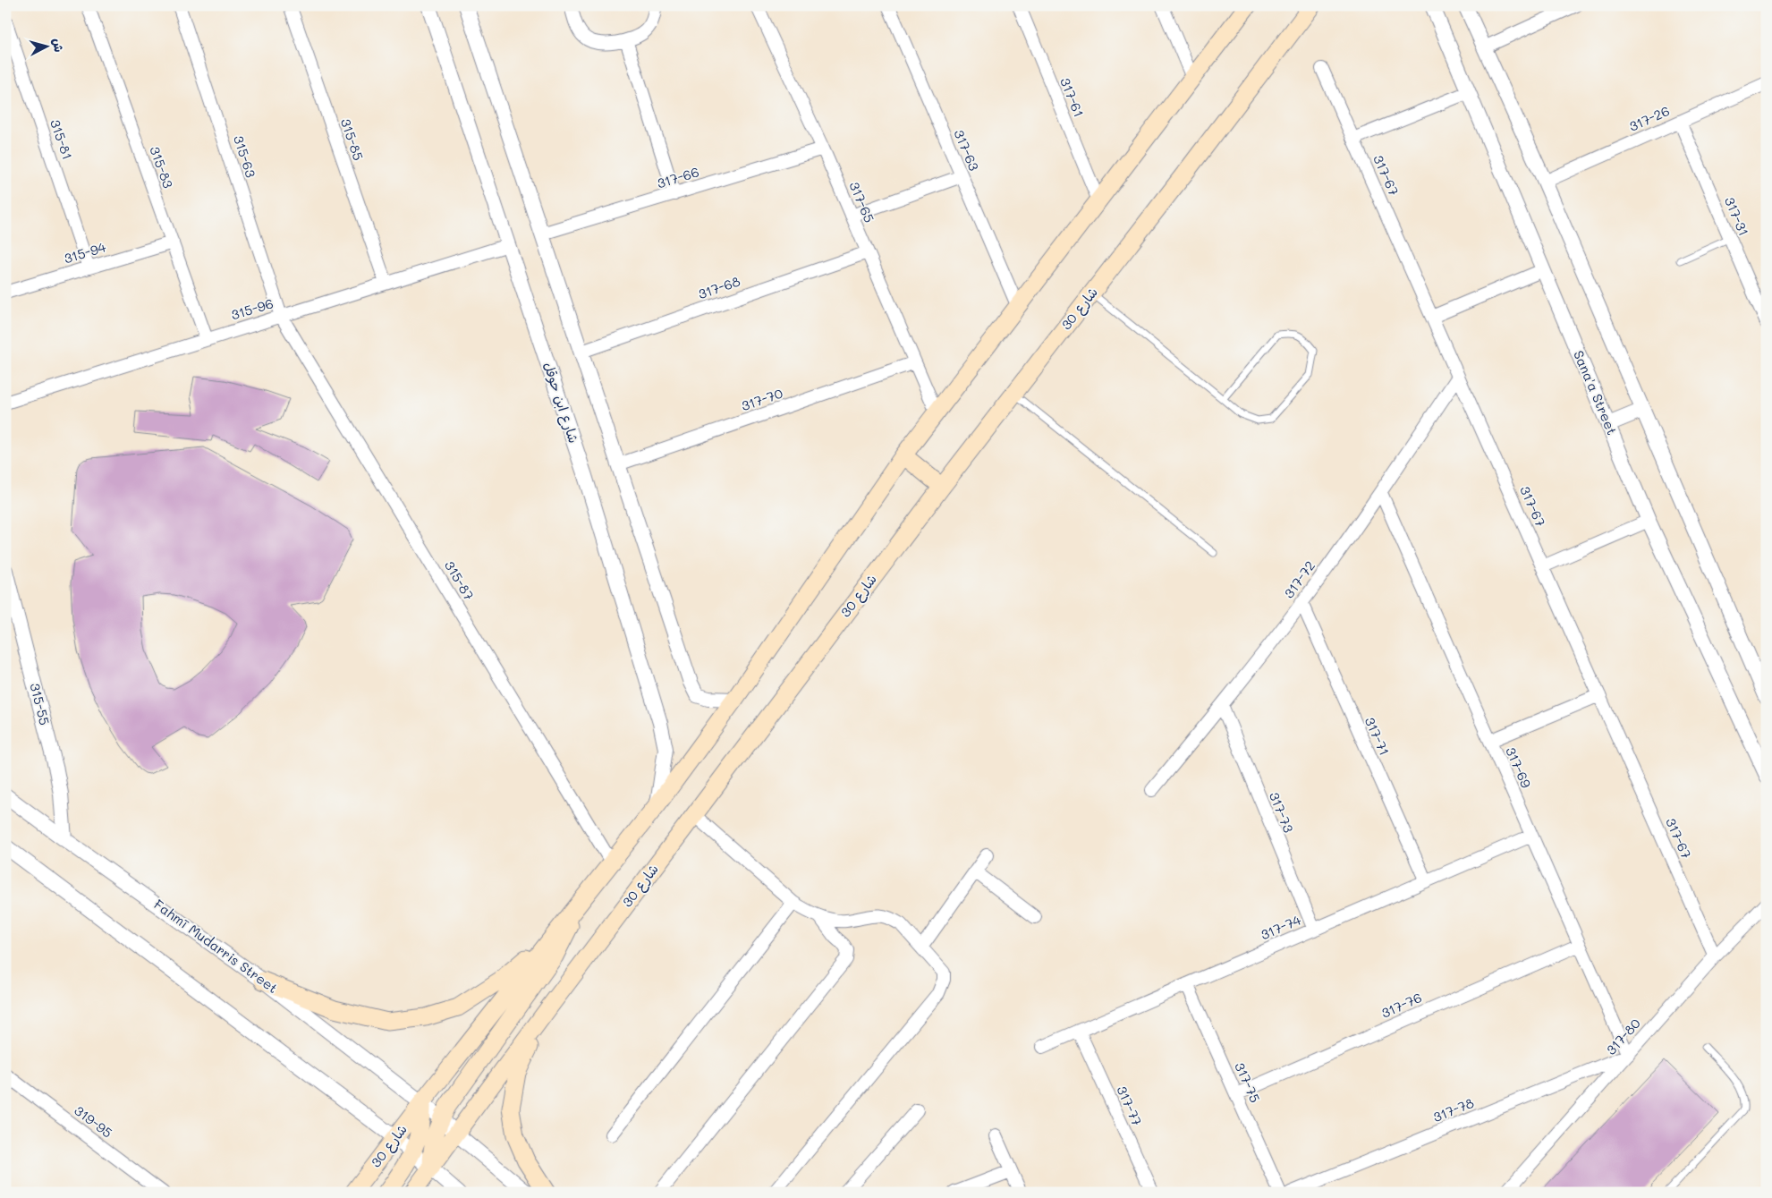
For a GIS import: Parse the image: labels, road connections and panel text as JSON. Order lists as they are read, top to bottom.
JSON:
{
  "streets": {
    "main road": ["شارع 30"],
    "street": [
      "317-61",
      "317-26",
      "315-81",
      "315-85",
      "317-63",
      "315-63",
      "315-83",
      "317-67",
      "317-66",
      "317-65",
      "317-31",
      "315-94",
      "317-68",
      "315-96",
      "Sana'a Street",
      "317-70",
      "شارع ابن حوقل",
      "317-72",
      "315-87",
      "315-55",
      "317-71",
      "317-69",
      "317-73",
      "317-74",
      "Fahmī Mudarris Street",
      "317-76",
      "317-80",
      "317-75",
      "317-77",
      "317-78",
      "319-95"
    ]
  },
  "crossings": [
    ["317-61", "شارع 30"],
    ["317-26", "317-31"],
    ["315-81", "315-94"],
    ["315-85", "315-96"],
    ["317-63", "شارع 30"],
    ["315-63", "315-96"],
    ["315-63", "315-87"],
    ["315-83", "315-94"],
    ["315-83", "315-96"],
    ["317-67", "317-72"],
    ["317-67", "317-80"],
    ["317-66", "317-65"],
    ["317-65", "317-68"],
    ["317-65", "شارع 30"],
    ["317-65", "317-70"],
    ["شارع 30", "شارع ابن حوقل"],
    ["شارع 30", "315-87"],
    ["شارع 30", "Fahmī Mudarris Street"],
    ["315-96", "شارع ابن حوقل"],
    ["315-96", "315-87"],
    ["317-72", "317-71"],
    ["317-72", "317-69"],
    ["317-72", "317-73"],
    ["315-55", "Fahmī Mudarris Street"],
    ["317-71", "317-74"],
    ["317-69", "317-74"],
    ["317-69", "317-76"],
    ["317-69", "317-80"],
    ["317-69", "317-78"],
    ["317-73", "317-74"],
    ["317-74", "317-75"],
    ["317-74", "317-77"],
    ["317-76", "317-75"],
    ["317-80", "317-78"]
  ],
  "north": "right"
}
